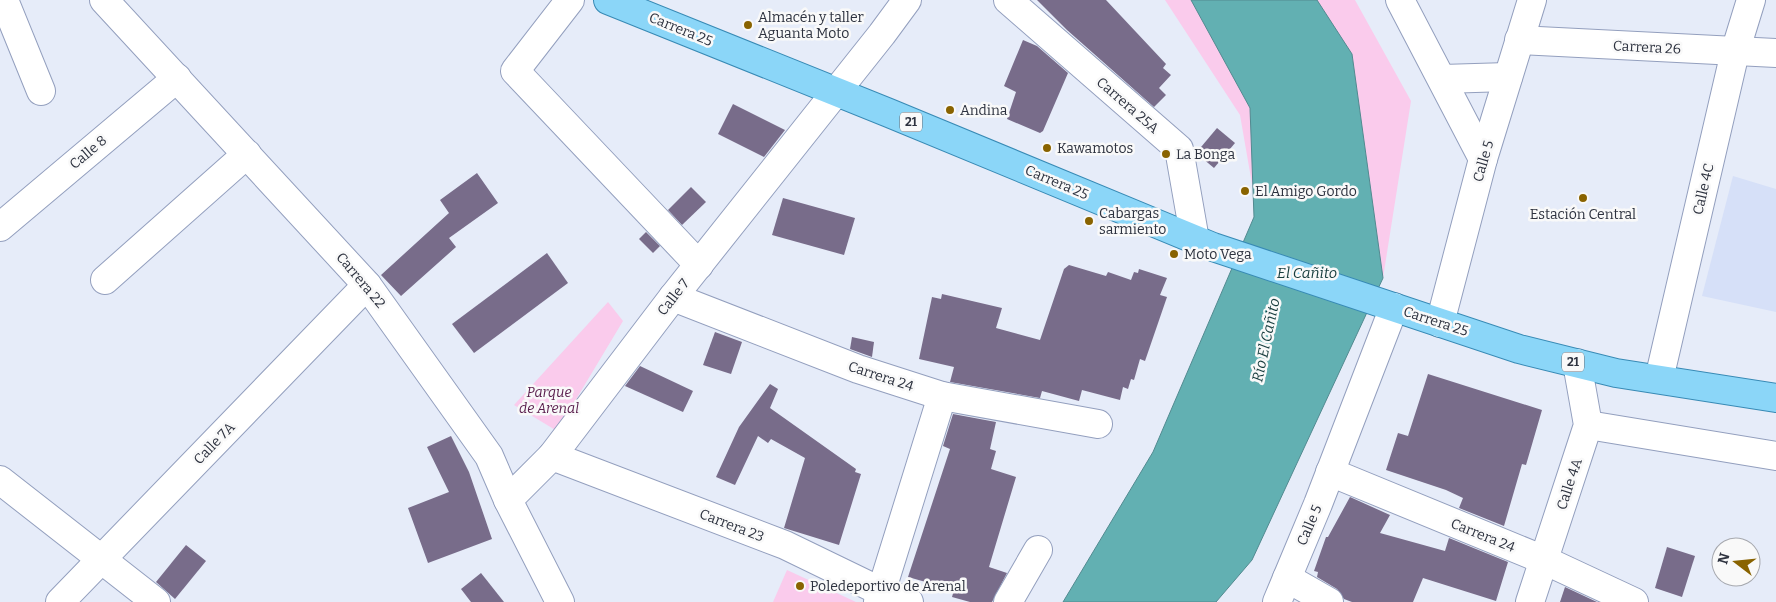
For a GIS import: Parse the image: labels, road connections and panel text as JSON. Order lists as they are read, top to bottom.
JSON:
{
  "streets": {
    "main road": ["Carrera 25", "21"],
    "street": [
      "Carrera 26",
      "Carrera 25A",
      "Calle 8",
      "Calle 5",
      "Calle 4C",
      "Carrera 22",
      "Calle 7",
      "Carrera 24",
      "Calle 7A",
      "Calle 4A",
      "Carrera 23"
    ]
  },
  "crossings": [
    ["Carrera 25", "Carrera 25A"],
    ["Carrera 25", "Calle 5"],
    ["Carrera 25", "Calle 4C"],
    ["Carrera 25", "Calle 7"],
    ["Carrera 25", "Calle 4A"],
    ["Carrera 26", "Calle 5"],
    ["Carrera 26", "Calle 4C"],
    ["Calle 8", "Carrera 22"],
    ["Calle 5", "Carrera 24"],
    ["Carrera 22", "Calle 7"],
    ["Carrera 22", "Calle 7A"],
    ["Calle 7", "Carrera 24"],
    ["Calle 7", "Carrera 23"],
    ["Carrera 24", "Calle 4A"]
  ],
  "water": ["El Cañito", "Río El Cañito"],
  "parks": ["Parque de Arenal"],
  "places": [
    "Almacén y taller Aguanta Moto",
    "Andina",
    "Kawamotos",
    "La Bonga",
    "El Amigo Gordo",
    "Estación Central",
    "Cabargas sarmiento",
    "Moto Vega",
    "Poledeportivo de Arenal"
  ],
  "north": "left"
}
